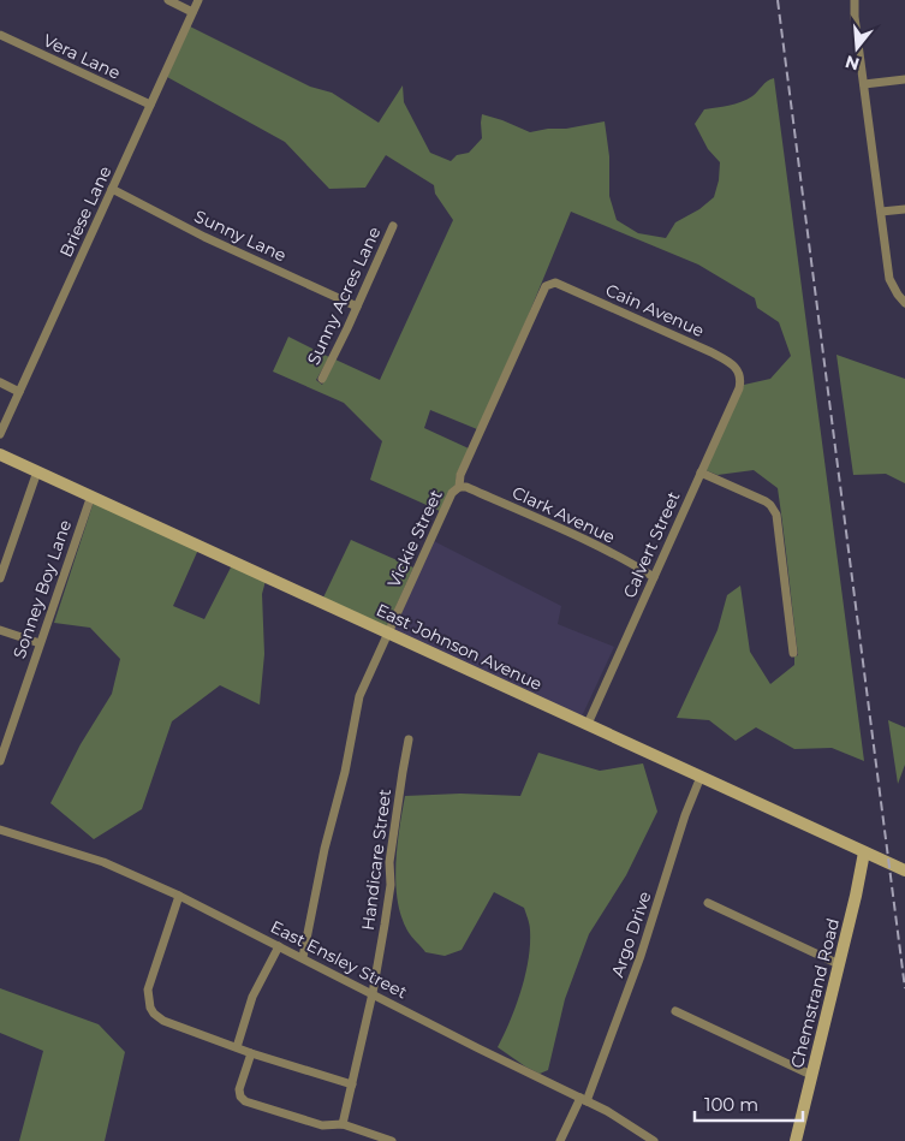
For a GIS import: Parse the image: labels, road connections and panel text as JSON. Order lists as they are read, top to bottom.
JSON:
{
  "streets": {
    "main road": ["East Johnson Avenue", "Chemstrand Road"],
    "street": [
      "Vera Lane",
      "Briese Lane",
      "Sunny Lane",
      "Sunny Acres Lane",
      "Cain Avenue",
      "Clark Avenue",
      "Vickie Street",
      "Calvert Street",
      "Sonney Boy Lane",
      "Handicare Street",
      "Argo Drive",
      "East Ensley Street"
    ]
  },
  "crossings": [
    ["Vera Lane", "Briese Lane"],
    ["Briese Lane", "Sunny Lane"],
    ["Sunny Lane", "Sunny Acres Lane"],
    ["Cain Avenue", "Vickie Street"],
    ["Cain Avenue", "Calvert Street"],
    ["Clark Avenue", "Vickie Street"],
    ["Clark Avenue", "Calvert Street"],
    ["Vickie Street", "East Johnson Avenue"],
    ["Vickie Street", "East Ensley Street"],
    ["Calvert Street", "East Johnson Avenue"],
    ["Sonney Boy Lane", "East Johnson Avenue"],
    ["East Johnson Avenue", "Argo Drive"],
    ["East Johnson Avenue", "Chemstrand Road"],
    ["Handicare Street", "East Ensley Street"],
    ["Argo Drive", "East Ensley Street"]
  ],
  "scale_bar": "100 m",
  "north": "bottom"
}
